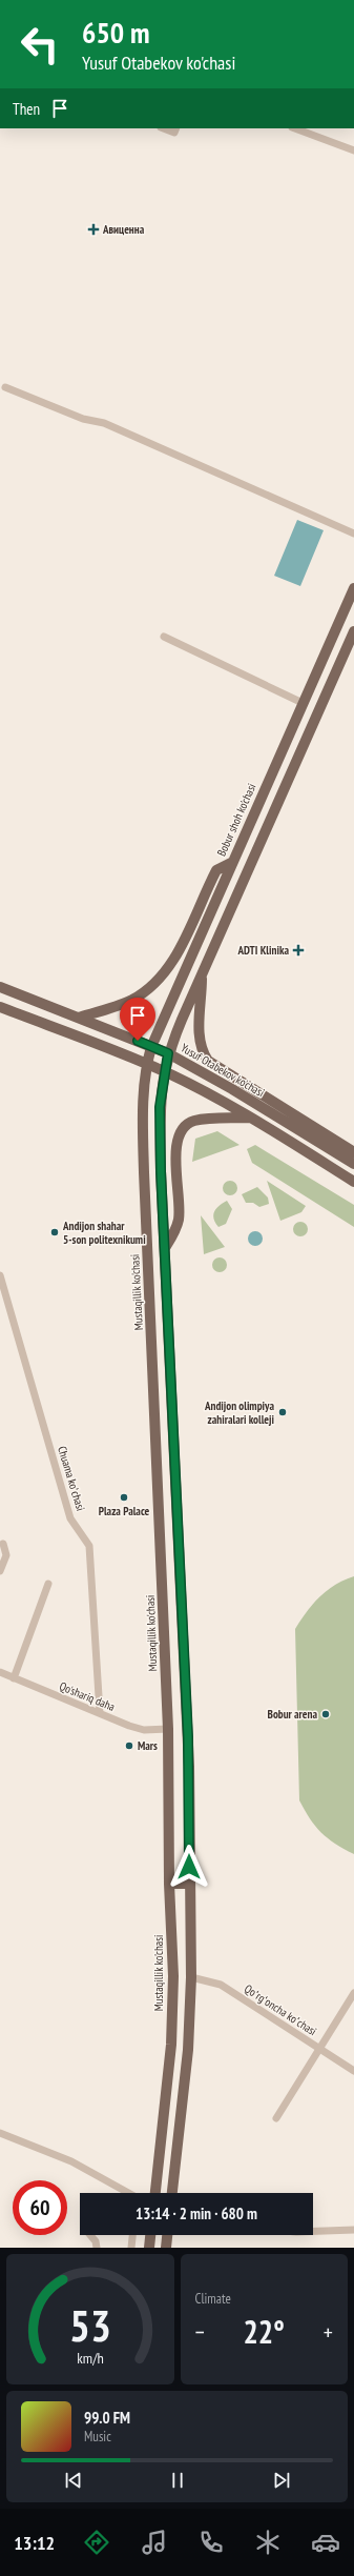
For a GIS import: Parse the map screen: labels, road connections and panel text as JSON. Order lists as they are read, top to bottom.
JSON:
{
  "streets": {
    "main road": ["Bobur shoh ko'chasi", "Yusuf Otabekov ko'chasi", "Mustaqillik ko'chasi"],
    "street": ["Chuama koʻchasi", "Qo'shariq daha", "Qoʻrgʻoncha koʻchasi"]
  },
  "crossings": [
    ["Bobur shoh ko'chasi", "Yusuf Otabekov ko'chasi"],
    ["Bobur shoh ko'chasi", "Mustaqillik ko'chasi"],
    ["Mustaqillik ko'chasi", "Qo'shariq daha"],
    ["Chuama koʻchasi", "Qo'shariq daha"]
  ],
  "places": {
    "health": ["Авиценна", "ADTI Klinika"],
    "other": [
      "Andijon shahar 5-son politexnikumi",
      "Andijon olimpiya zahiralari kolleji",
      "Plaza Palace",
      "Bobur arena",
      "Mars"
    ]
  },
  "page": {
    "turn": ["650 m", "Yusuf Otabekov ko'chasi"],
    "then": "Then",
    "limit": "60",
    "trip": "13:14 · 2 min · 680 m",
    "tile": "Climate",
    "heat": ["−", "22°", "+"],
    "song": ["99.0 FM", "Music"],
    "tabs": "13:12",
    "gauge": ["53", "km/h"]
  }
}
